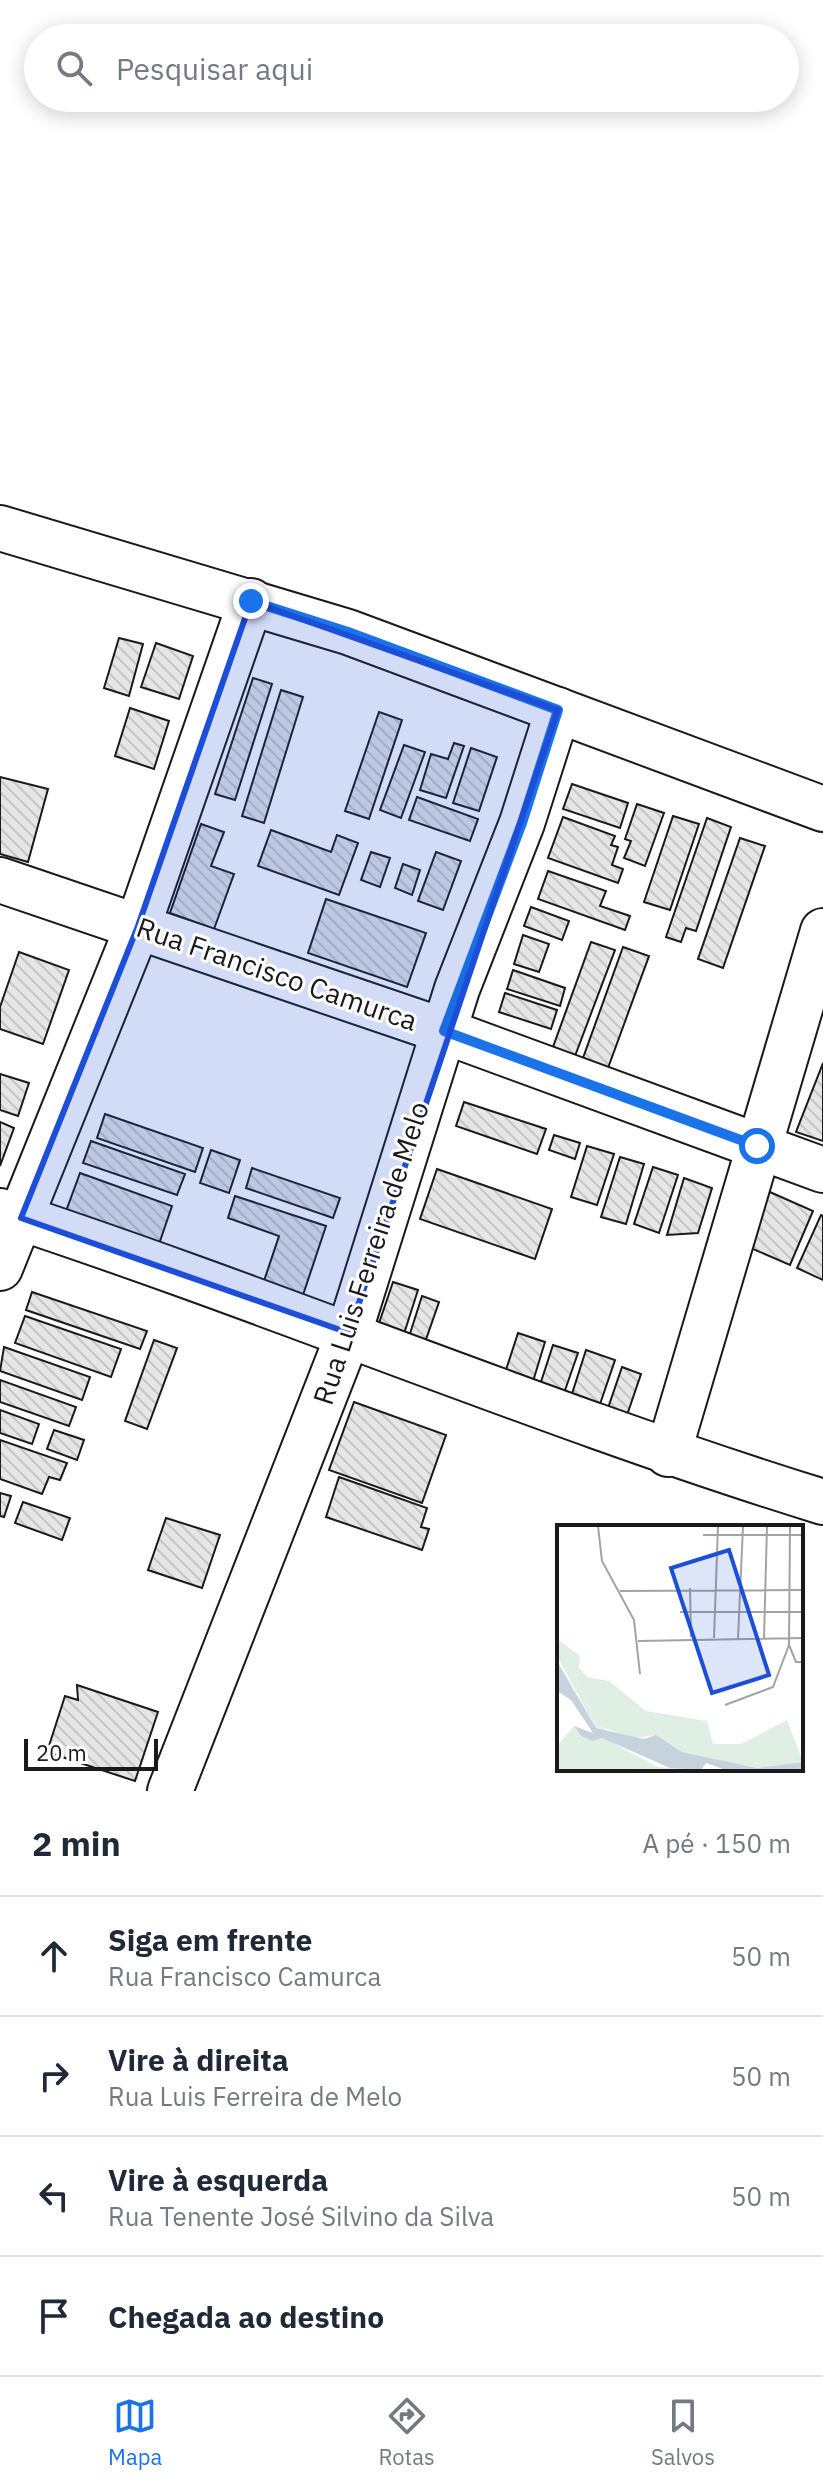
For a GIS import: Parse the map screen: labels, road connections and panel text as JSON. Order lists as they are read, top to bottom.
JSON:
{
  "streets": {
    "street": ["Rua Francisco Camurca", "Rua Luis Ferreira de Melo"]
  },
  "crossings": [
    ["Rua Francisco Camurca", "Rua Luis Ferreira de Melo"]
  ],
  "scale_bar": "20 m",
  "page": {
    "search": "Pesquisar aqui",
    "scale": "20 m",
    "heading": ["2 min", "A pé · 150 m"],
    "list": [
      ["Siga em frente", "Rua Francisco Camurca", "50 m"],
      ["Vire à direita", "Rua Luis Ferreira de Melo", "50 m"],
      ["Vire à esquerda", "Rua Tenente José Silvino da Silva", "50 m"],
      "Chegada ao destino"
    ],
    "nav": ["Mapa", "Rotas", "Salvos"]
  }
}
